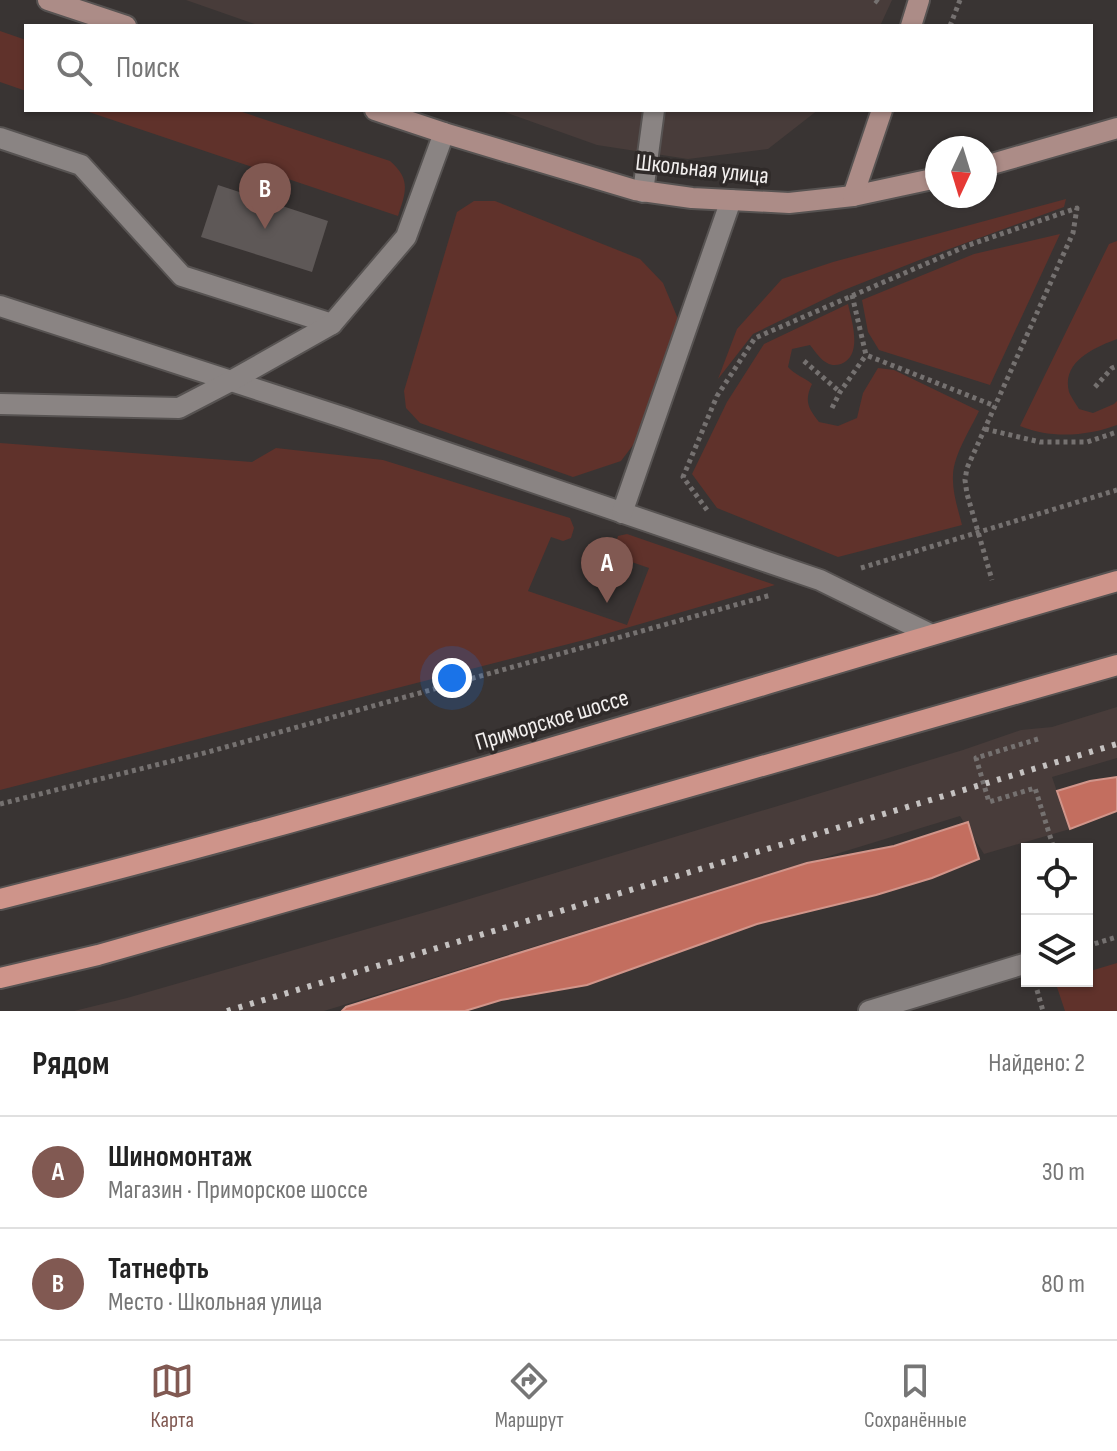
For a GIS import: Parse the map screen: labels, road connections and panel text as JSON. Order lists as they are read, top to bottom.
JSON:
{
  "streets": {
    "main road": ["Приморское шоссе"],
    "street": ["Школьная улица"]
  },
  "north": "bottom",
  "page": {
    "search": "Поиск",
    "pins": ["B", "A"],
    "heading": ["Рядом", "Найдено: 2"],
    "list": [
      {
        "mark": "A",
        "name": "Шиномонтаж",
        "note": "Магазин · Приморское шоссе",
        "value": "30 m"
      },
      {
        "mark": "B",
        "name": "Татнефть",
        "note": "Место · Школьная улица",
        "value": "80 m"
      }
    ],
    "nav": ["Карта", "Маршрут", "Сохранённые"]
  }
}
